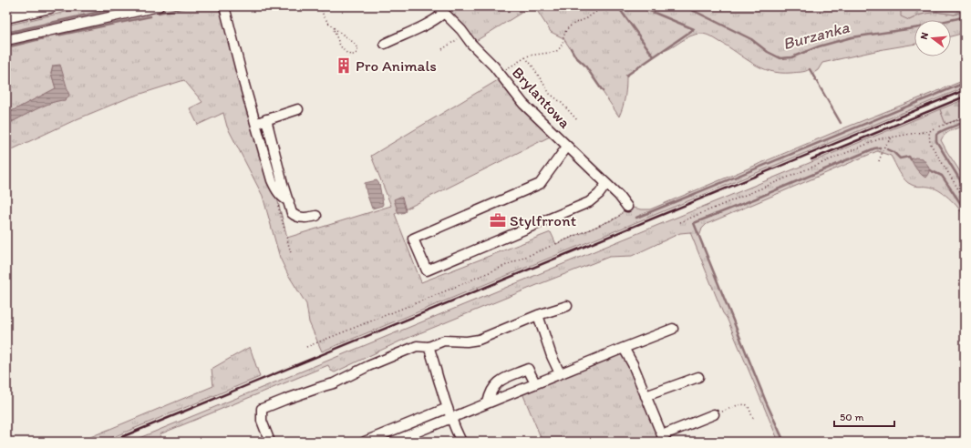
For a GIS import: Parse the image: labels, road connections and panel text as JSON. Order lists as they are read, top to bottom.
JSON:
{
  "streets": {
    "street": ["Brylantowa"]
  },
  "water": ["Burzanka"],
  "places": {
    "building": ["Pro Animals"],
    "office": ["Stylfrront"]
  },
  "scale_bar": "50 m",
  "north": "left"
}
